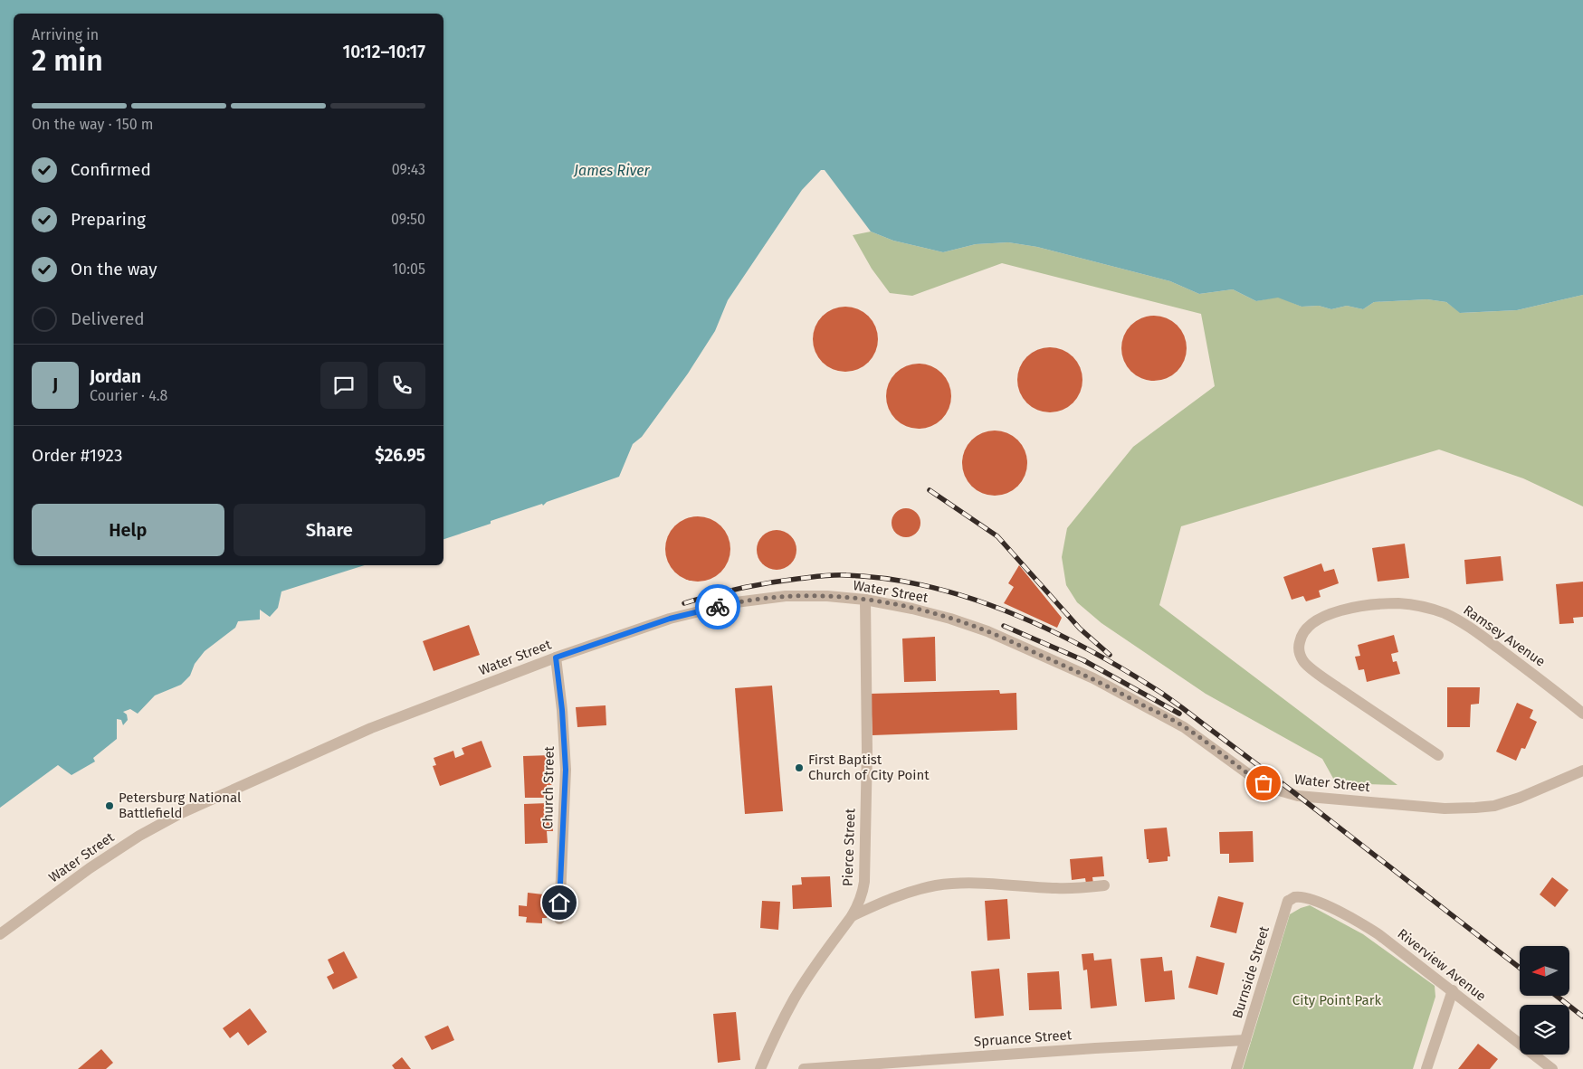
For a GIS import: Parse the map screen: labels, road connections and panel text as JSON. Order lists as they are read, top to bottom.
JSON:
{
  "streets": {
    "street": [
      "Water Street",
      "Ramsey Avenue",
      "Church Street",
      "Pierce Street",
      "Riverview Avenue",
      "Burnside Street",
      "Spruance Street"
    ]
  },
  "crossings": [
    ["Water Street", "Church Street"],
    ["Water Street", "Pierce Street"],
    ["Riverview Avenue", "Burnside Street"],
    ["Burnside Street", "Spruance Street"]
  ],
  "water": ["James River"],
  "parks": ["City Point Park"],
  "places": ["First Baptist Church of City Point", "Petersburg National Battlefield"],
  "north": "left",
  "page": {
    "heading": ["2 min", "Arriving in", "10:12–10:17"],
    "panel": [
      "Jordan",
      "Courier · 4.8",
      "Order #1923",
      "$26.95"
    ],
    "bar": "On the way · 150 m",
    "list": [
      ["Confirmed", "09:43"],
      ["Preparing", "09:50"],
      ["On the way", "10:05"],
      "Delivered"
    ],
    "round": "J",
    "buttons": ["Help", "Share"]
  }
}
